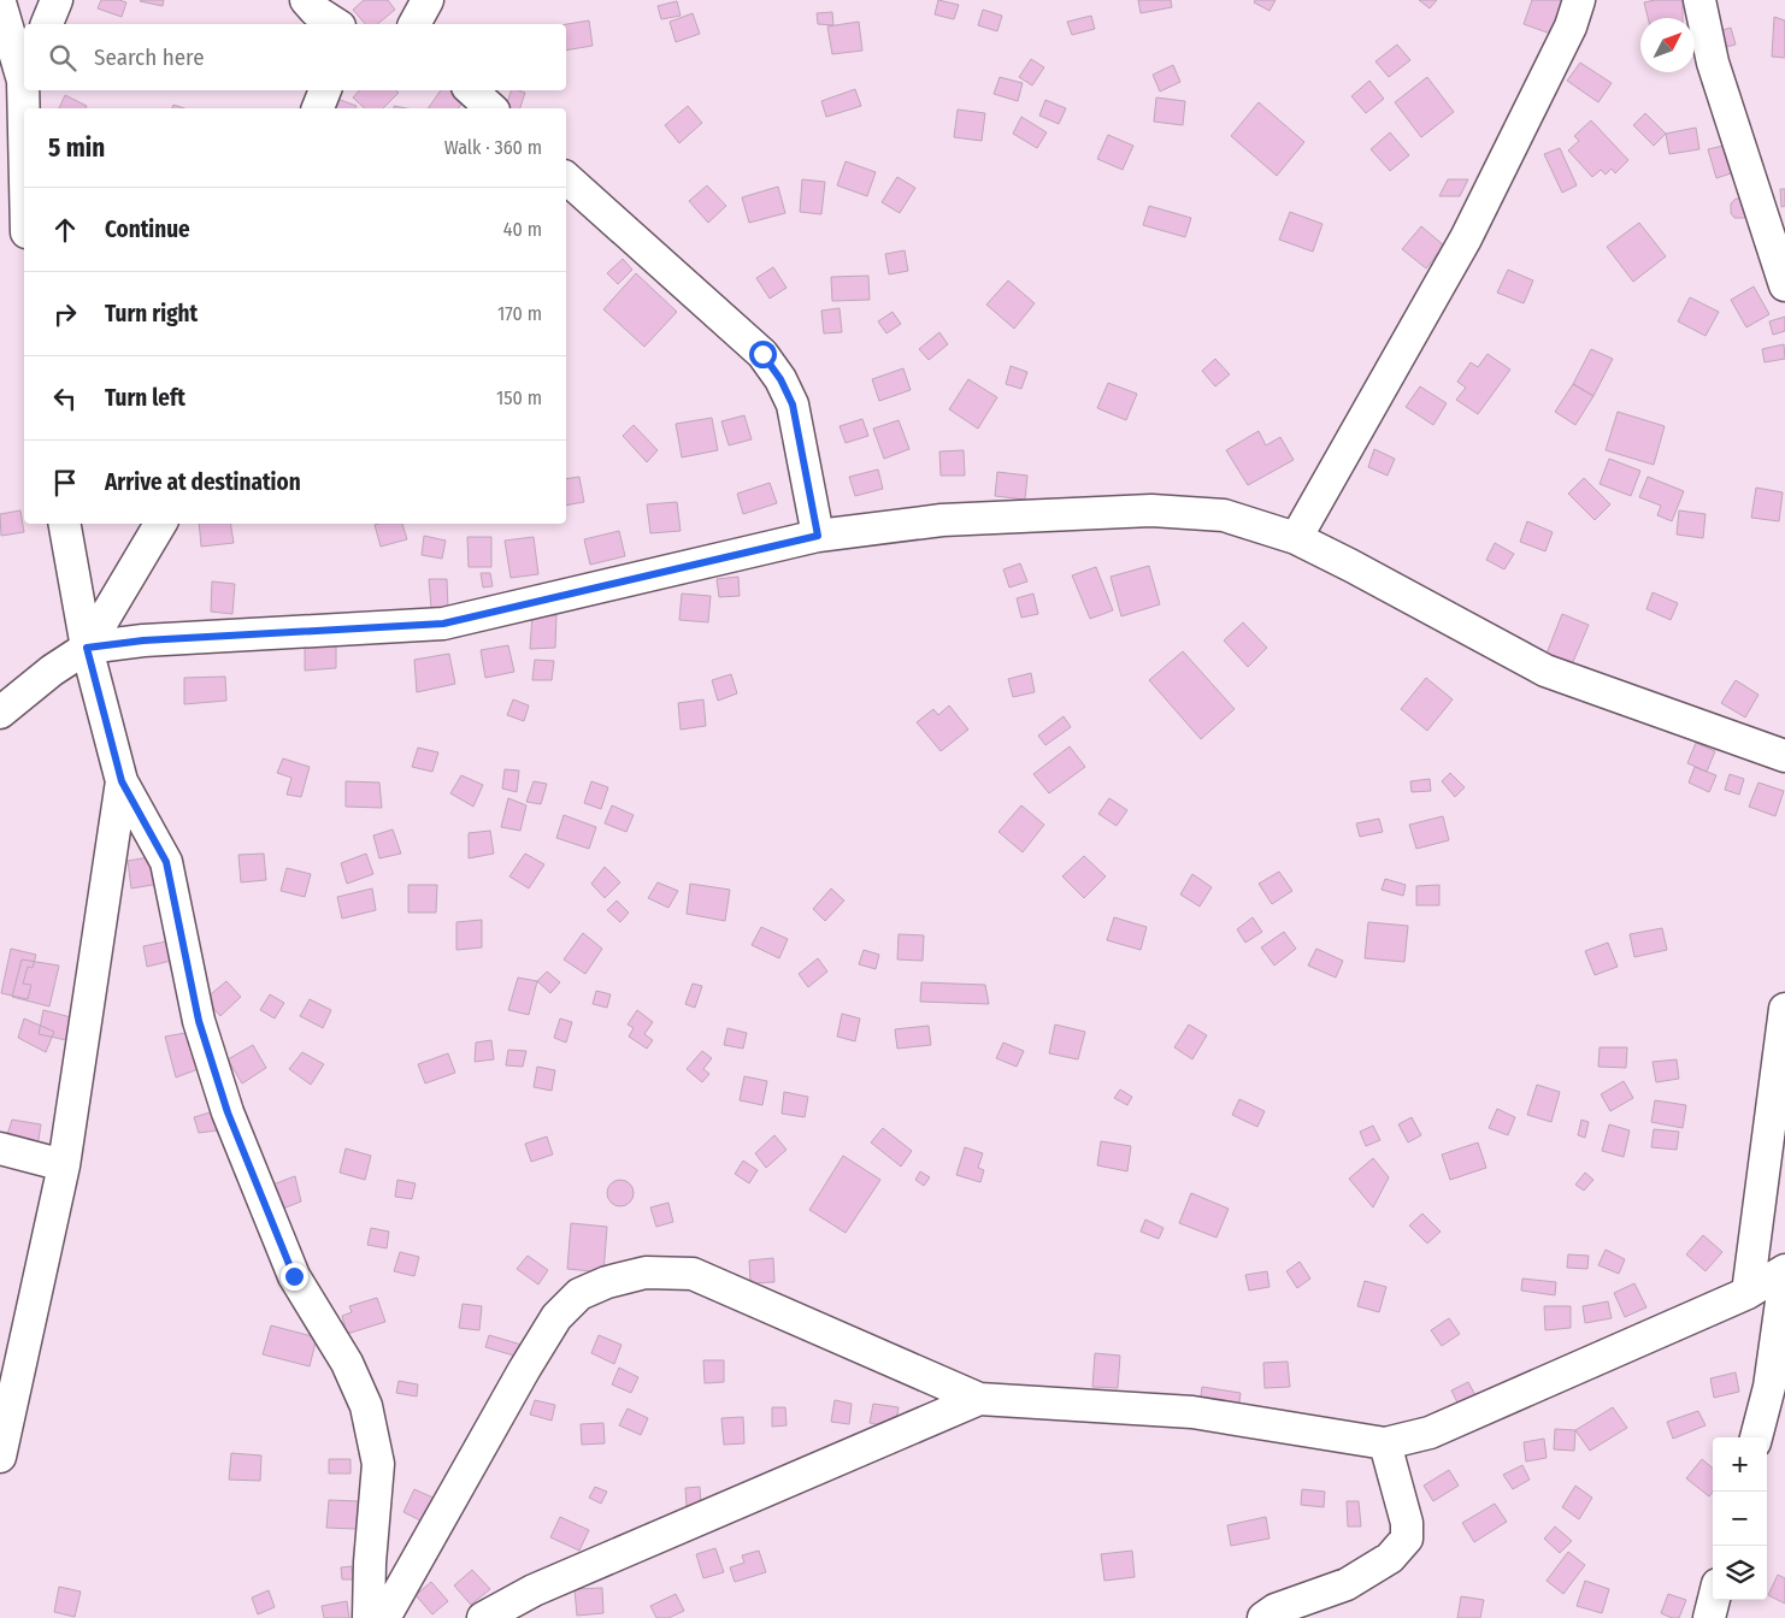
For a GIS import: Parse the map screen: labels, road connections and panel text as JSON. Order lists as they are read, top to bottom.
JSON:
{
  "north": "top right",
  "page": {
    "search": "Search here",
    "heading": ["5 min", "Walk · 360 m"],
    "list": [
      ["Continue", "40 m"],
      ["Turn right", "170 m"],
      ["Turn left", "150 m"],
      "Arrive at destination"
    ],
    "map_buttons": ["+", "−"]
  }
}
